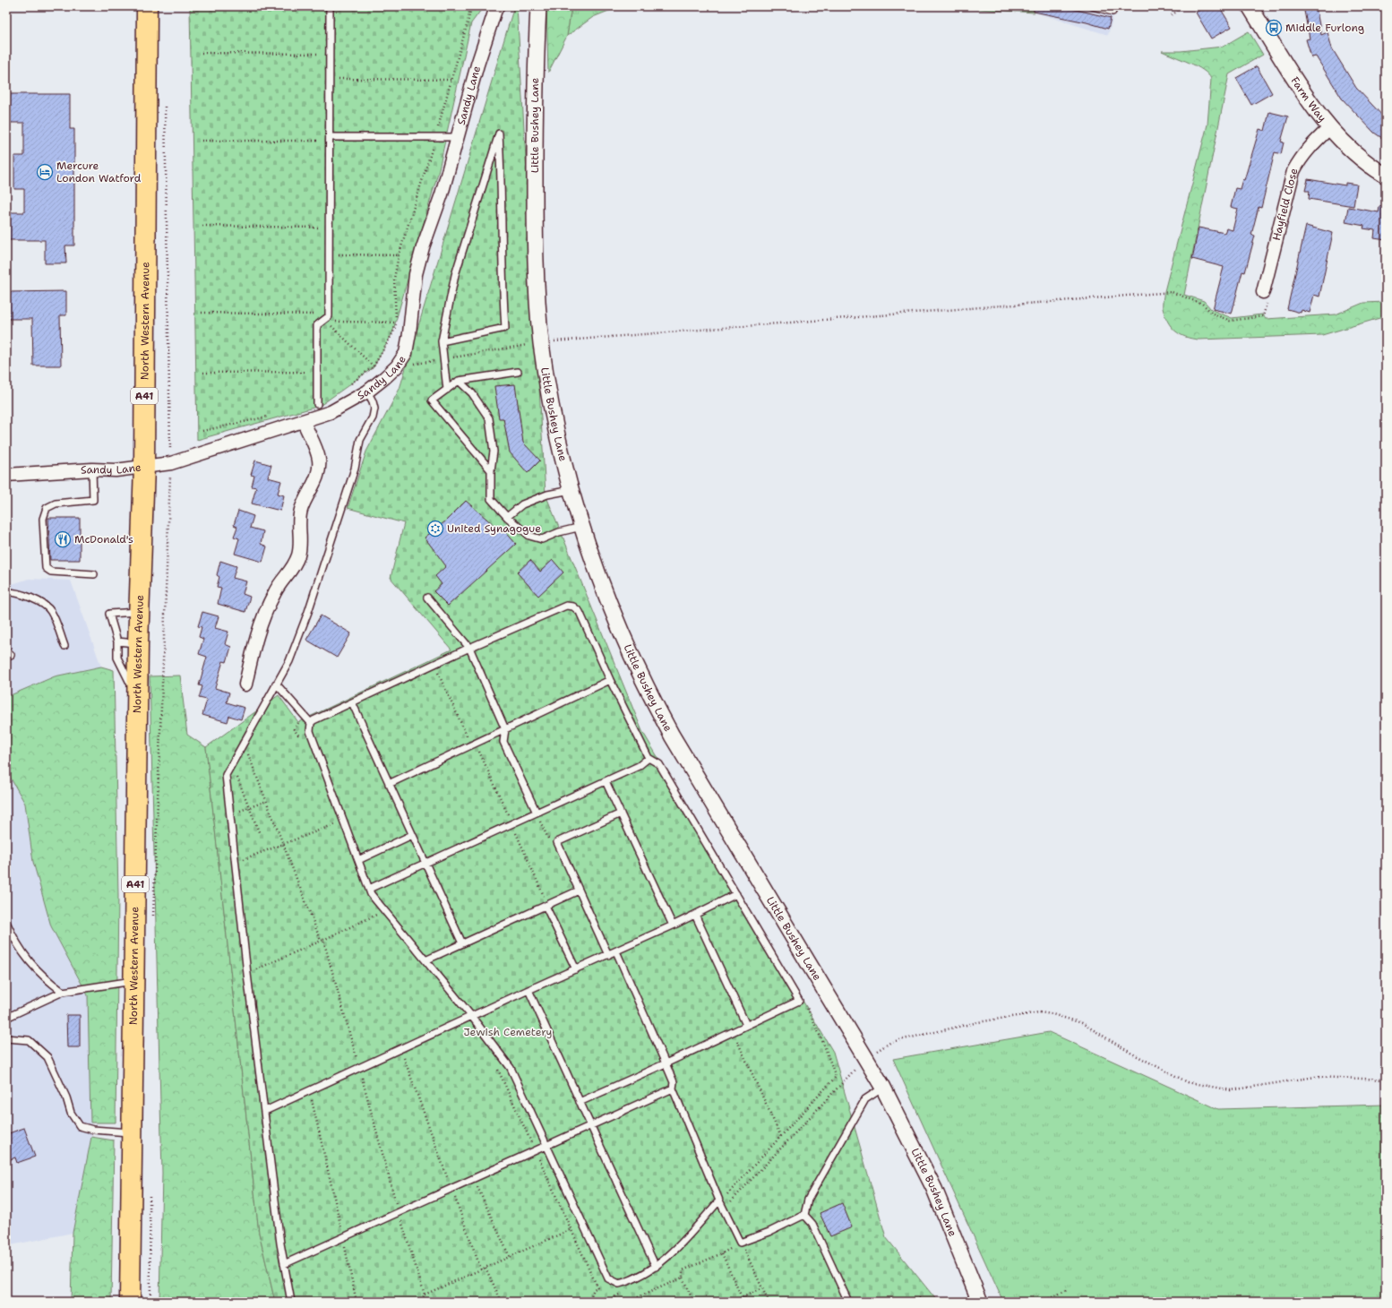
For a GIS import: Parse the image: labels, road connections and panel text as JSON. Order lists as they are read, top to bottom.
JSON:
{
  "streets": {
    "highway": ["North Western Avenue", "A41"],
    "street": [
      "Sandy Lane",
      "Farm Way",
      "Little Bushey Lane",
      "Hayfield Close"
    ]
  },
  "crossings": [
    ["Sandy Lane", "North Western Avenue"],
    ["Farm Way", "Hayfield Close"]
  ],
  "parks": ["Jewish Cemetery"],
  "places": {
    "bus stop": ["Middle Furlong"],
    "hotel": ["Mercure London Watford"],
    "synagogue": ["United Synagogue"],
    "restaurant": ["McDonald's"]
  }
}
